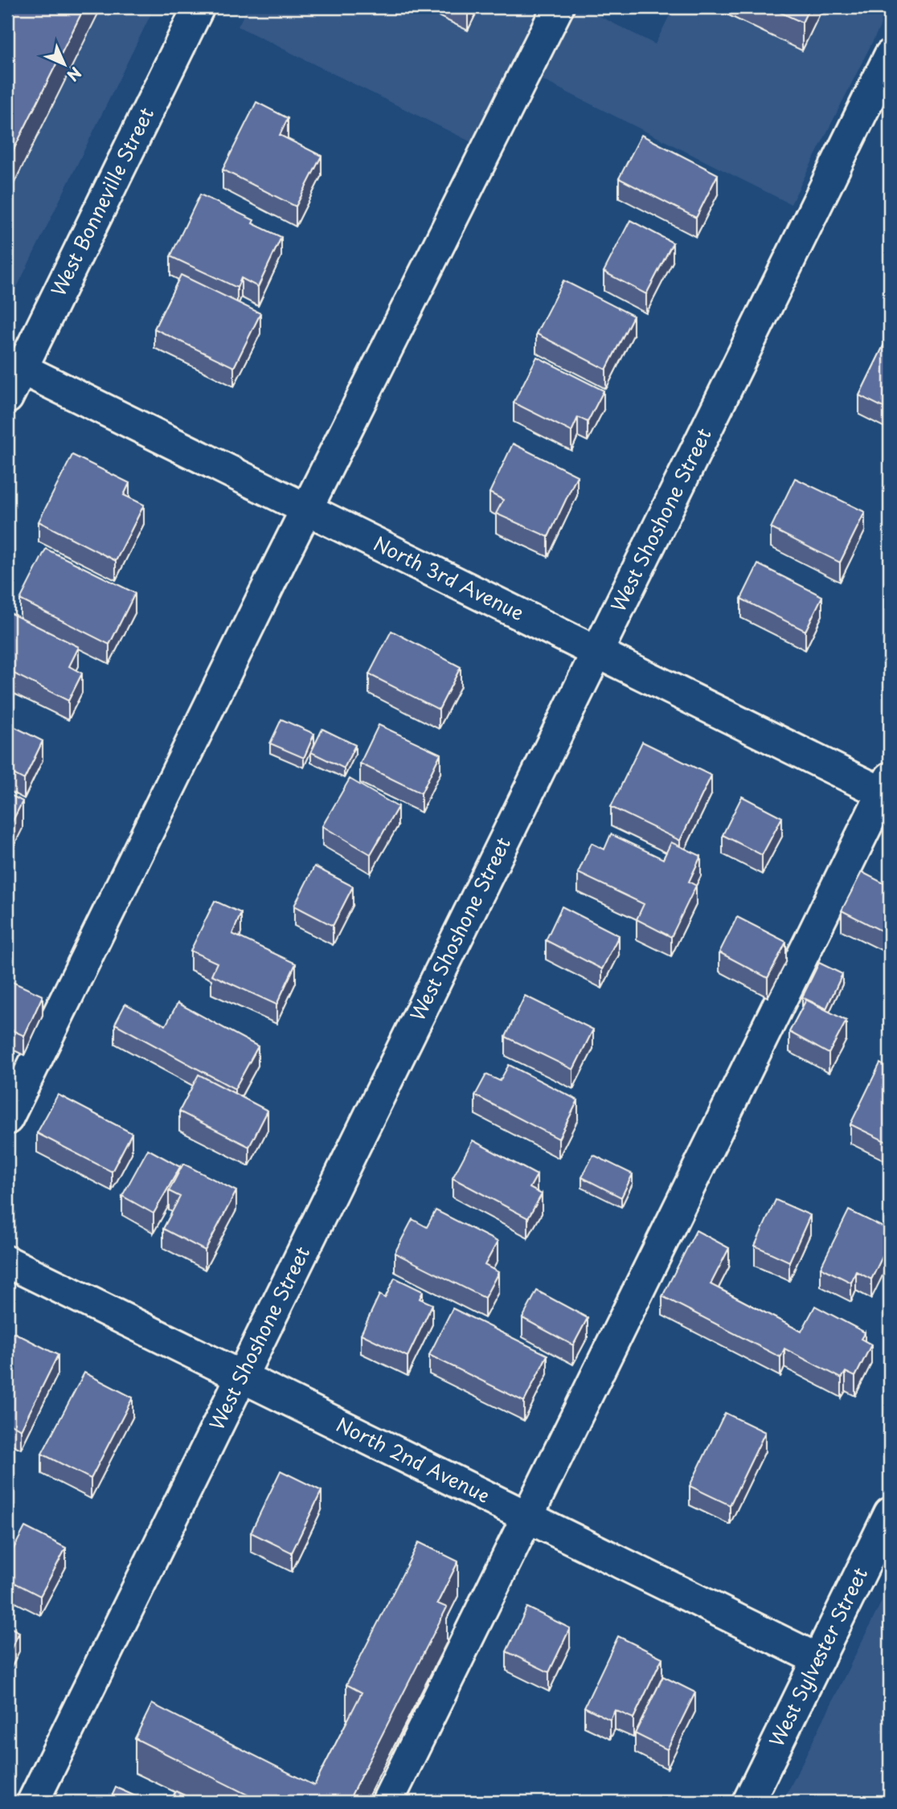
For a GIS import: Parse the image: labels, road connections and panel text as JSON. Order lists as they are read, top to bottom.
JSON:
{
  "streets": {
    "street": [
      "West Bonneville Street",
      "West Shoshone Street",
      "North 3rd Avenue",
      "North 2nd Avenue",
      "West Sylvester Street"
    ]
  },
  "crossings": [
    ["West Bonneville Street", "North 3rd Avenue"],
    ["West Shoshone Street", "North 3rd Avenue"],
    ["West Shoshone Street", "North 2nd Avenue"],
    ["North 2nd Avenue", "West Sylvester Street"]
  ],
  "north": "bottom right"
}
